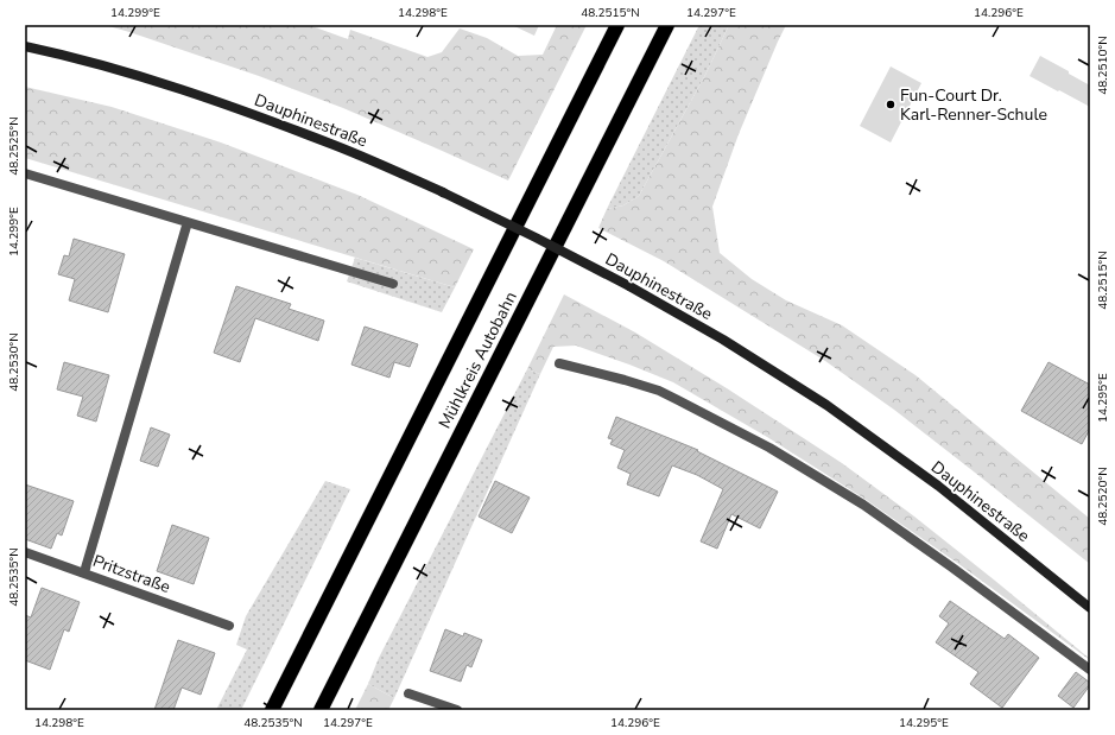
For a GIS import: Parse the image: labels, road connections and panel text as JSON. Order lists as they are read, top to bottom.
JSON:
{
  "streets": {
    "highway": ["Mühlkreis Autobahn"],
    "main road": ["Dauphinestraße"],
    "street": ["Pritzstraße"]
  },
  "places": ["Fun-Court Dr. Karl-Renner-Schule"],
  "coordinates": [
    "14.299°E",
    "14.298°E",
    "48.2515°N",
    "14.297°E",
    "14.296°E",
    "48.2510°N",
    "48.2525°N",
    "48.2530°N",
    "14.295°E",
    "48.2520°N",
    "48.2535°N"
  ]
}
